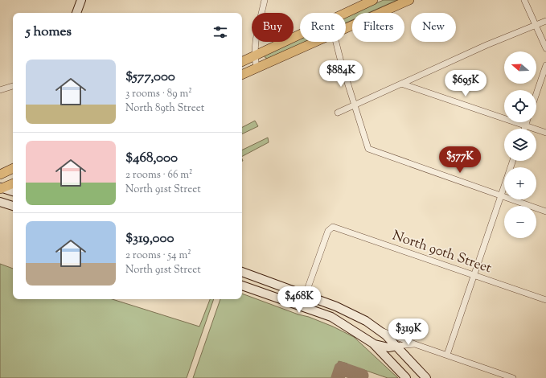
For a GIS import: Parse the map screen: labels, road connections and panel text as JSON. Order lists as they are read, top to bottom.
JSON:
{
  "streets": {
    "street": ["North 90th Street"]
  },
  "north": "left",
  "page": {
    "chip": [
      "Buy",
      "Rent",
      "Filters",
      "New"
    ],
    "heading": "5 homes",
    "map_buttons": ["+", "−"],
    "list": [
      {
        "name": "$577,000",
        "note": "3 rooms · 89 m² · North 89th Street"
      },
      {
        "name": "$468,000",
        "note": "2 rooms · 66 m² · North 91st Street"
      },
      {
        "name": "$319,000",
        "note": "2 rooms · 54 m² · North 91st Street"
      }
    ],
    "price": [
      "$884K",
      "$695K",
      "$577K",
      "$468K",
      "$319K"
    ]
  }
}
